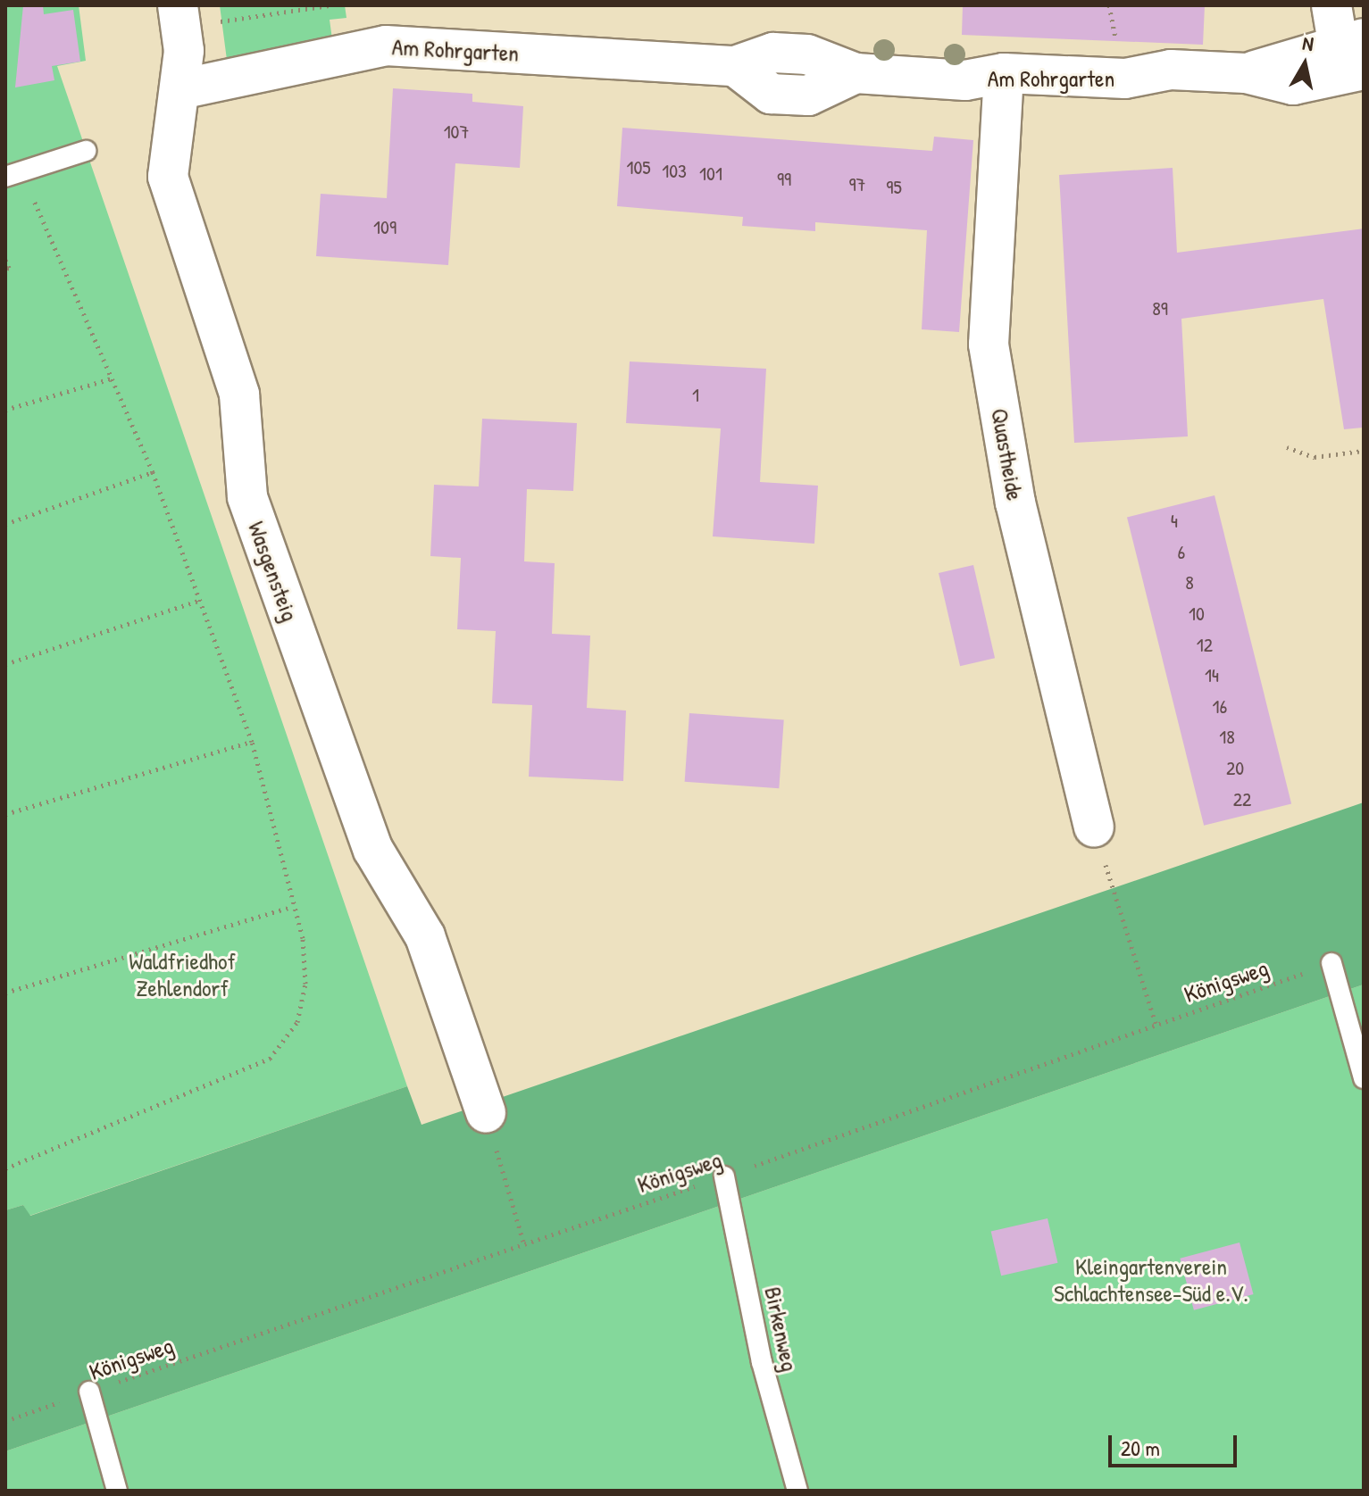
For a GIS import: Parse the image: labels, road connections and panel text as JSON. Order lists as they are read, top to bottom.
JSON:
{
  "streets": {
    "street": ["Am Rohrgarten", "Quastheide", "Wasgensteig"],
    "lane": ["Birkenweg"],
    "path": ["Königsweg"]
  },
  "crossings": [
    ["Am Rohrgarten", "Quastheide"],
    ["Am Rohrgarten", "Wasgensteig"],
    ["Königsweg", "Birkenweg"]
  ],
  "parks": ["Waldfriedhof Zehlendorf", "Kleingartenverein Schlachtensee-Süd e.V."],
  "house_numbers": [
    "107",
    "105",
    "103",
    "101",
    "99",
    "97",
    "95",
    "109",
    "89",
    "1",
    "4",
    "6",
    "8",
    "10",
    "12",
    "14",
    "16",
    "18",
    "20",
    "22"
  ],
  "scale_bar": "20 m",
  "north": "top"
}
